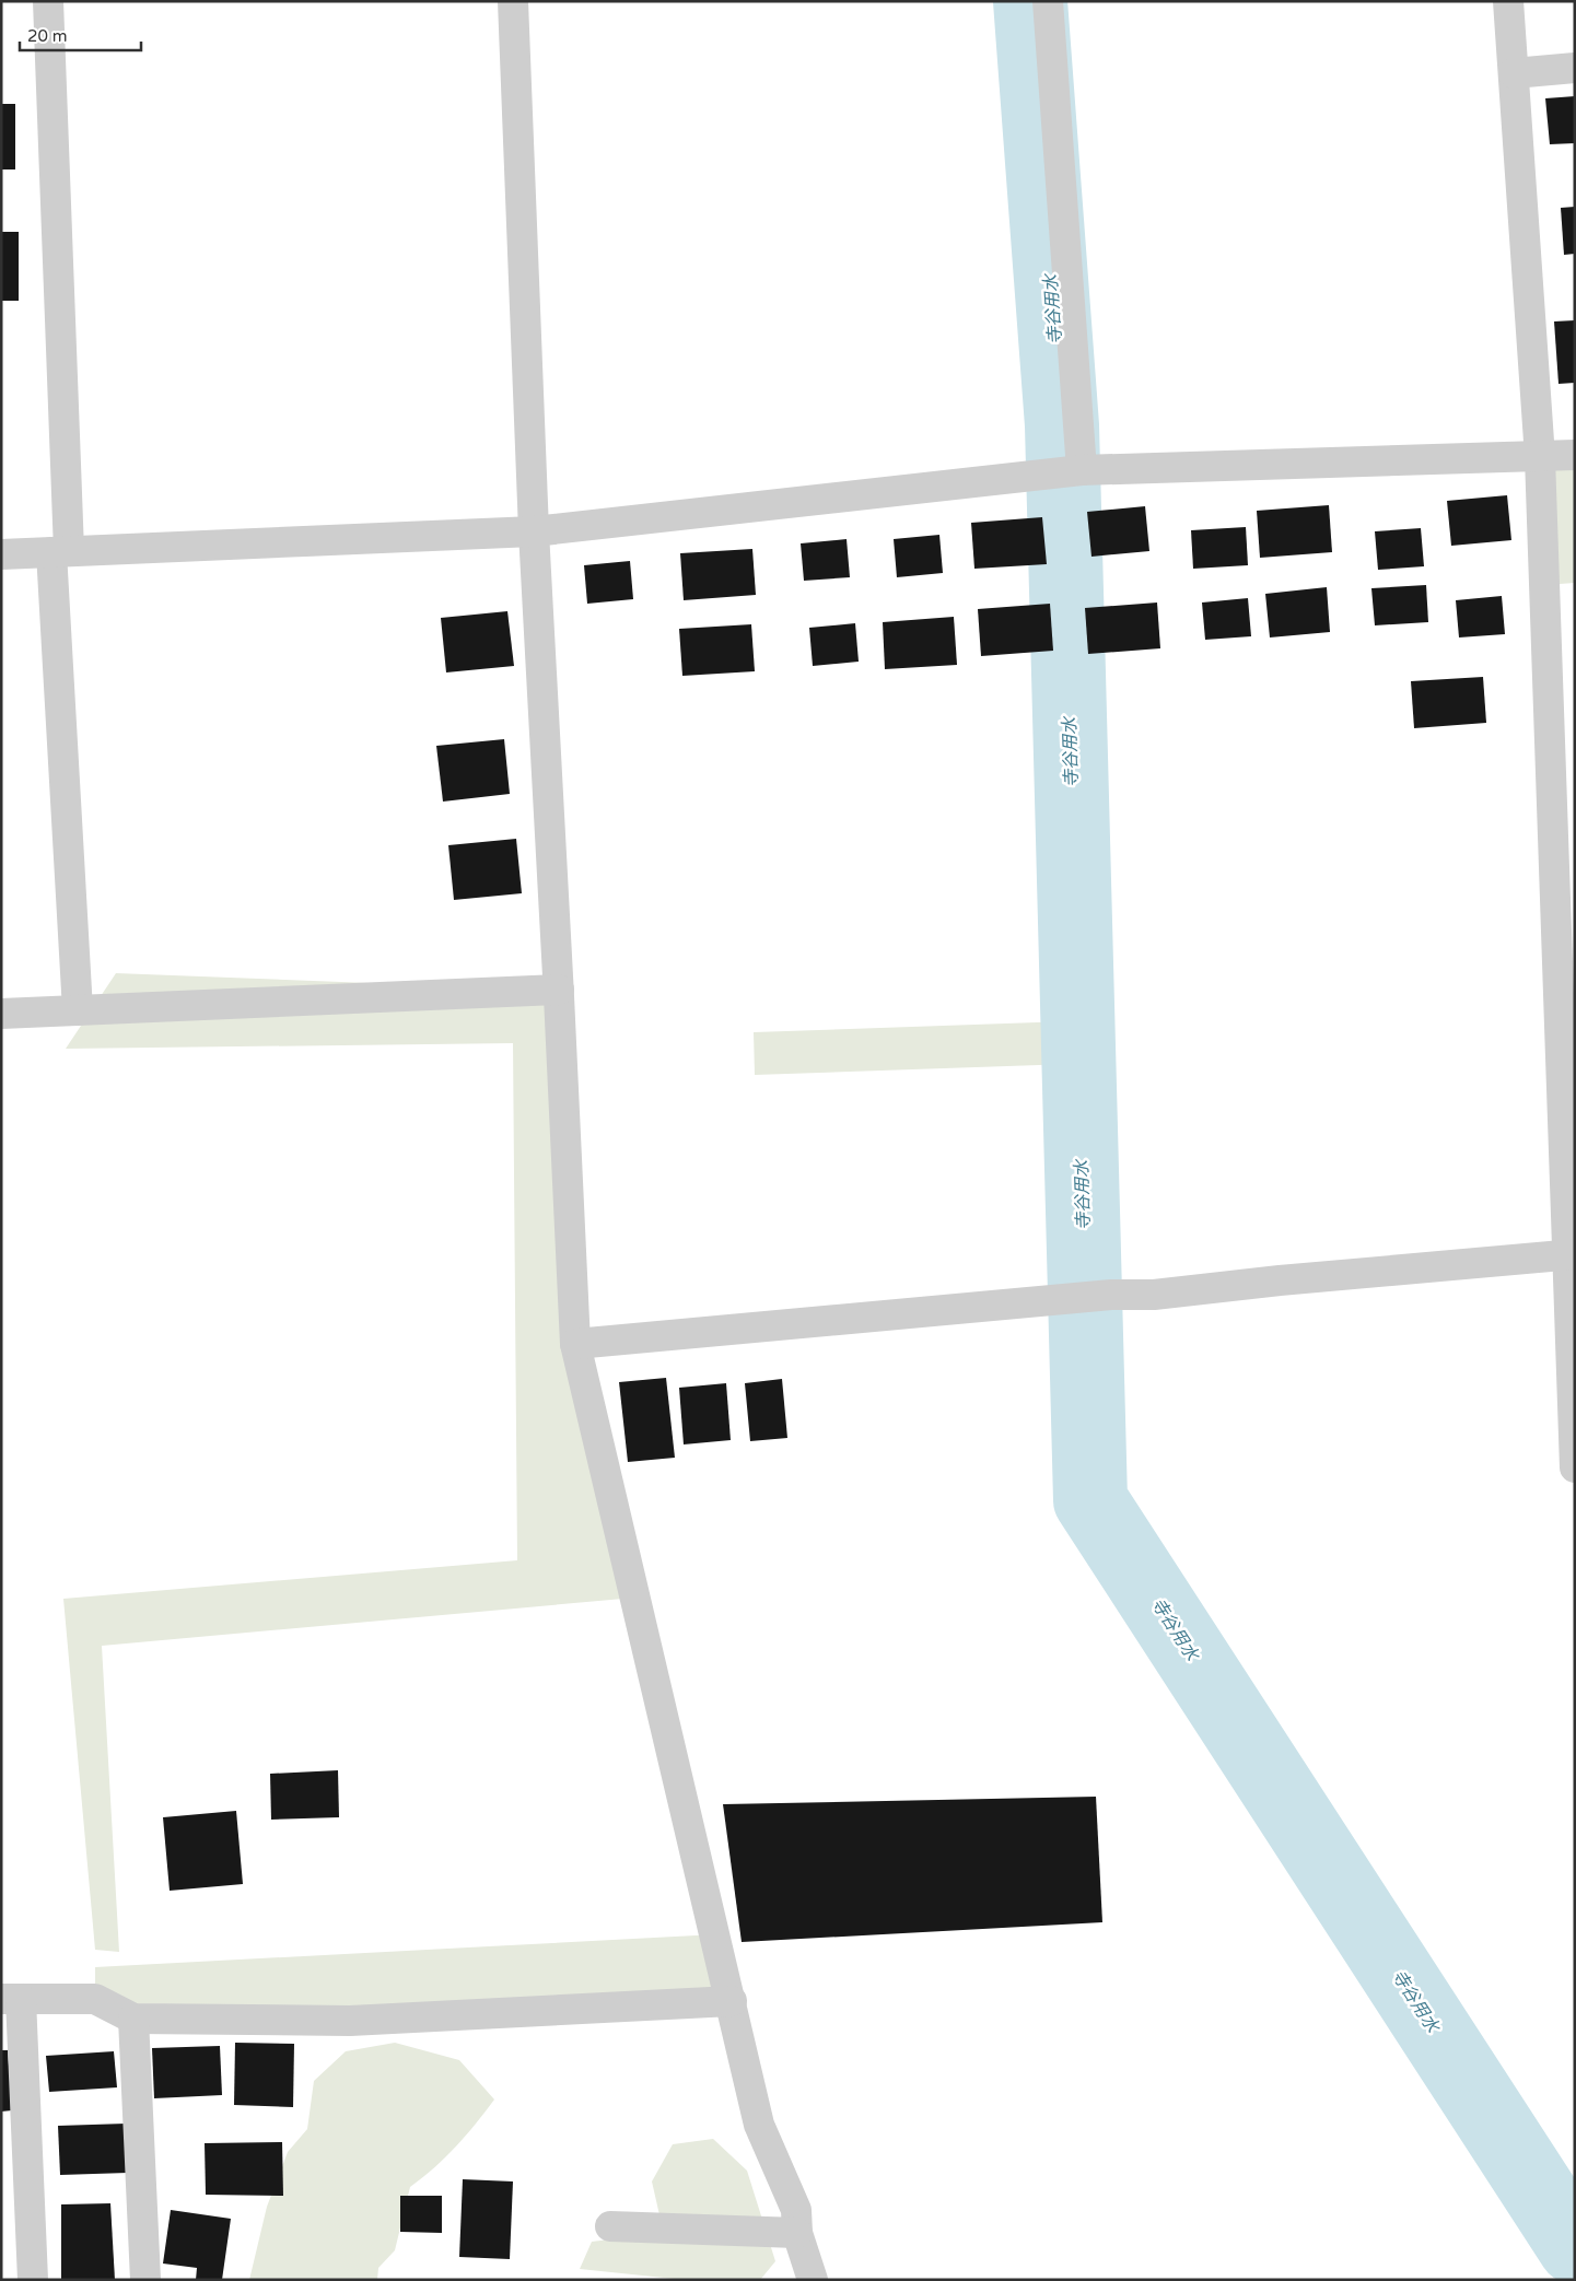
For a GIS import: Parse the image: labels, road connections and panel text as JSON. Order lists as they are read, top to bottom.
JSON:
{
  "water": ["寺谷用水"],
  "scale_bar": "20 m"
}
